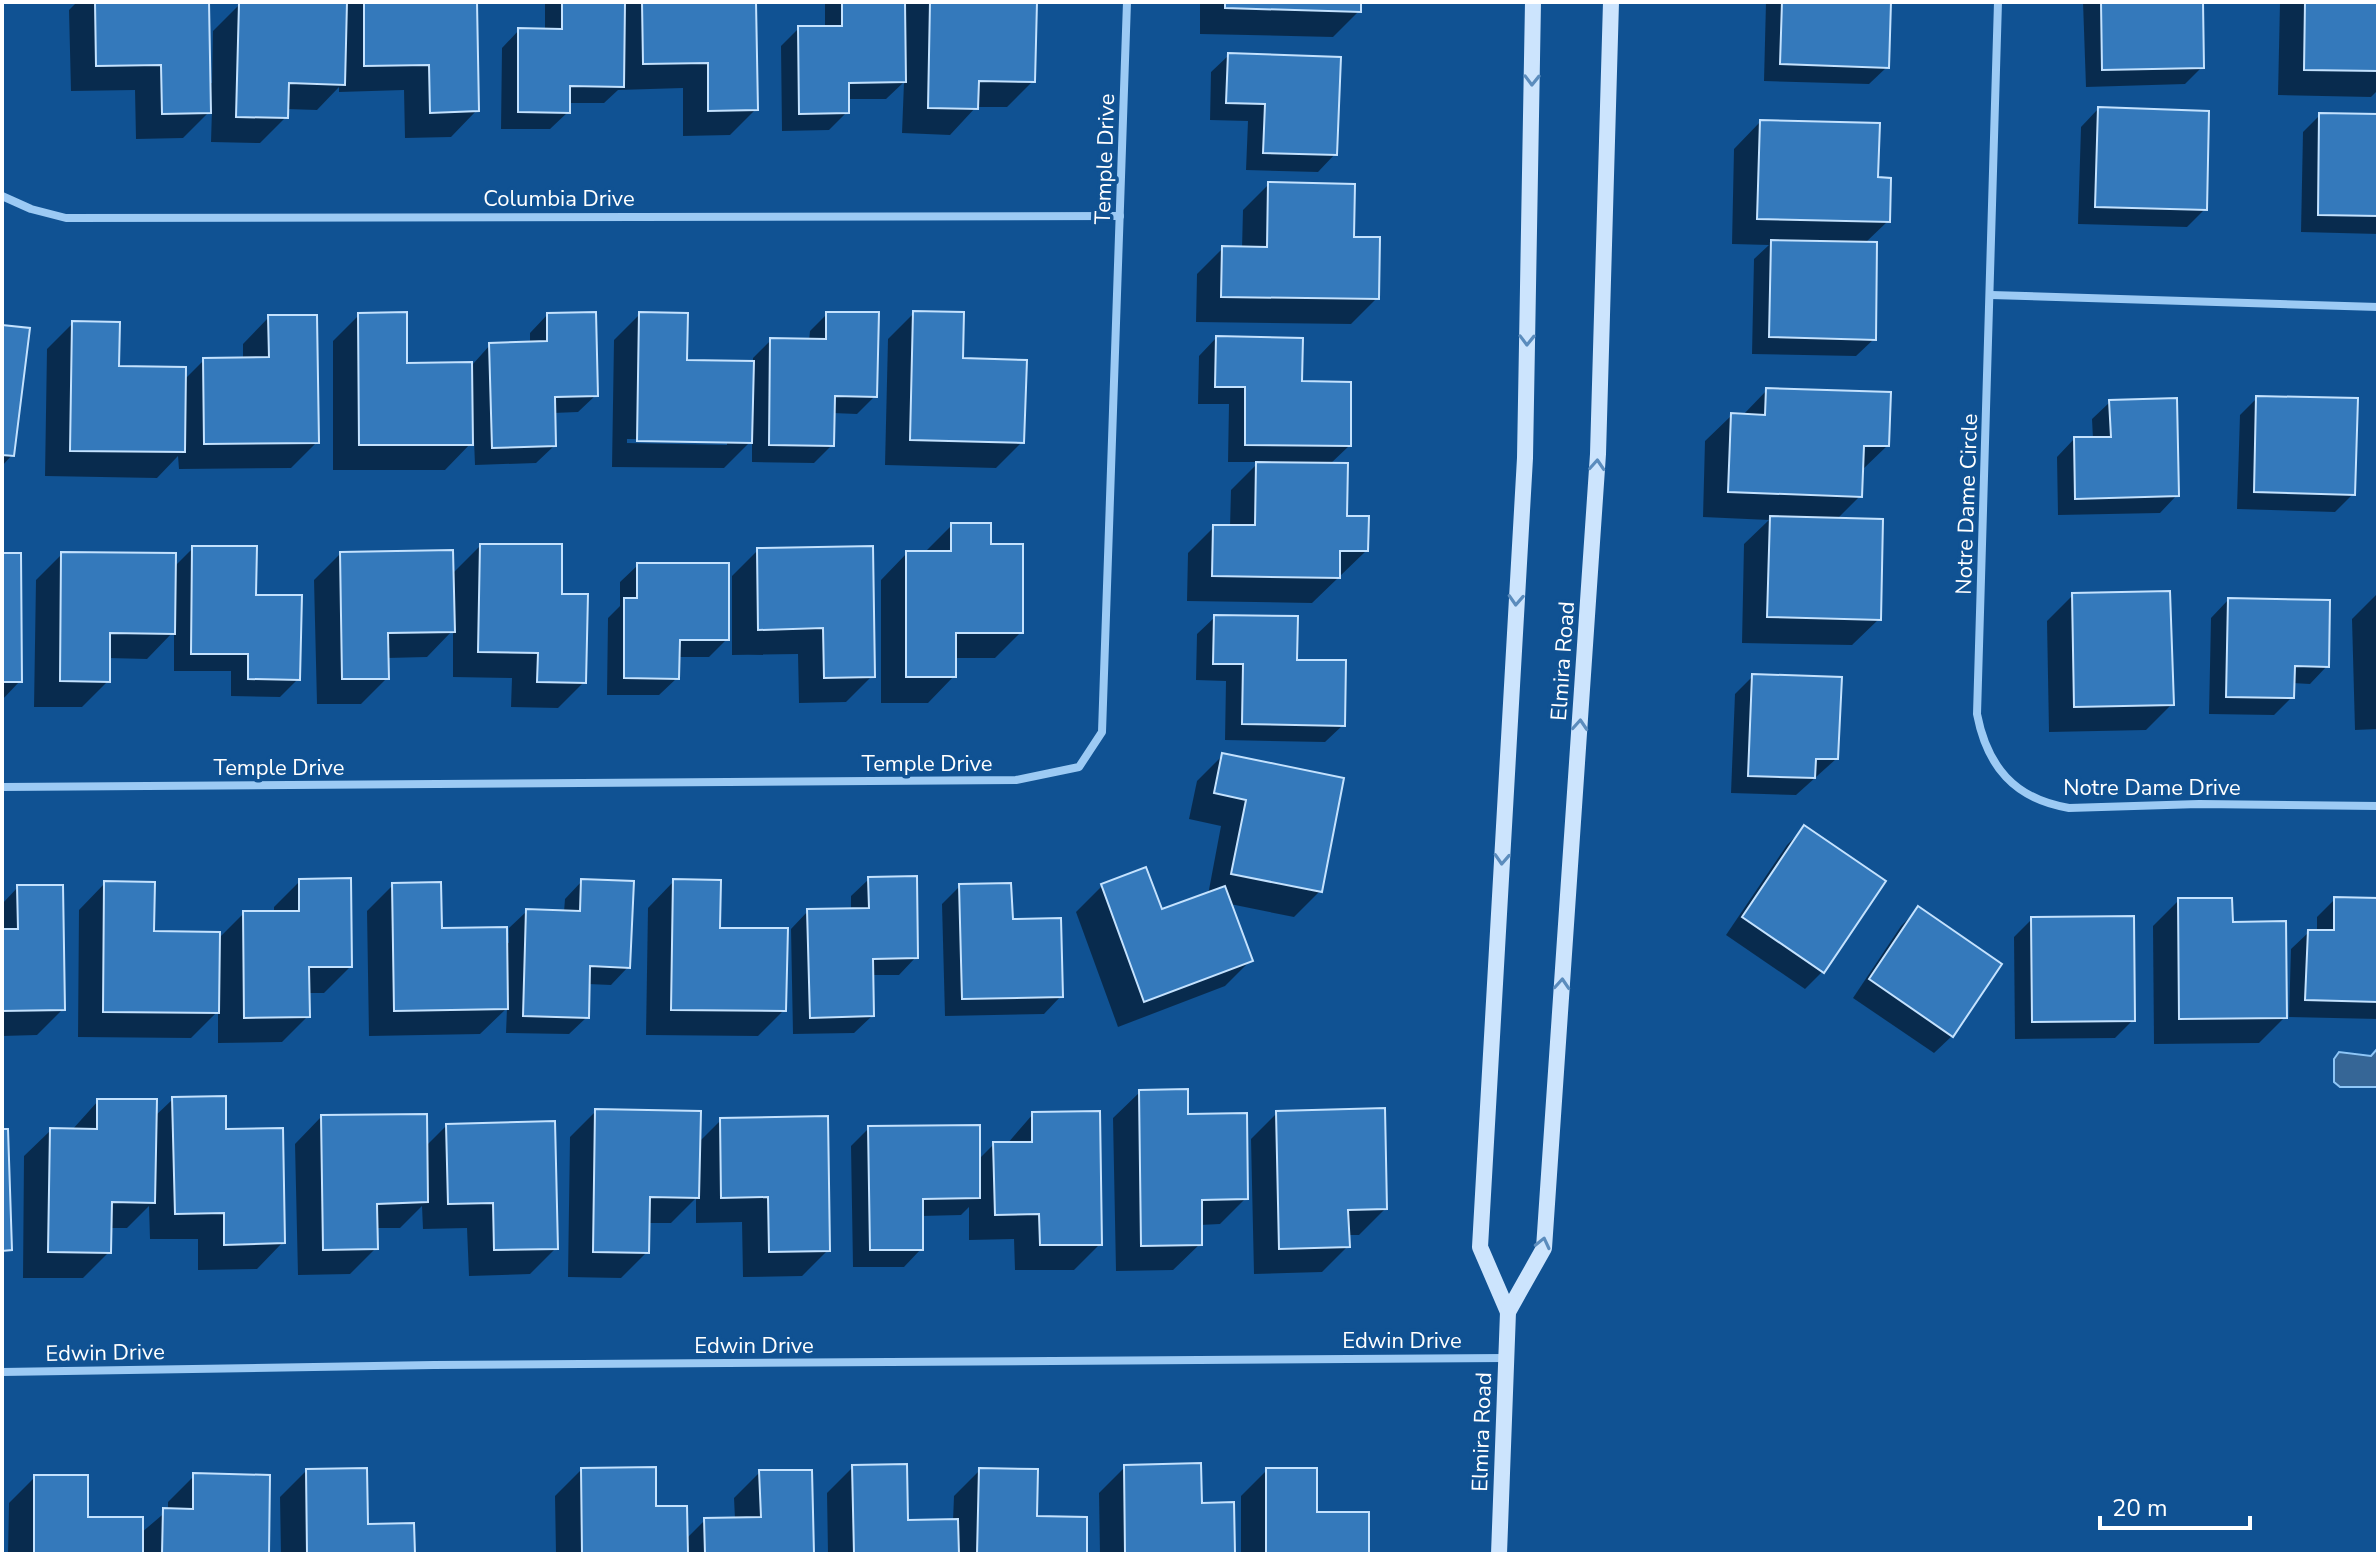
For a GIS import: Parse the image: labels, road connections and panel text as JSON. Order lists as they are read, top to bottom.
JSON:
{
  "streets": {
    "main road": ["Elmira Road"],
    "street": [
      "Temple Drive",
      "Columbia Drive",
      "Notre Dame Circle",
      "Notre Dame Drive",
      "Edwin Drive"
    ]
  },
  "crossings": [
    ["Temple Drive", "Columbia Drive"],
    ["Notre Dame Circle", "Notre Dame Drive"],
    ["Elmira Road", "Edwin Drive"]
  ],
  "scale_bar": "20 m"
}
